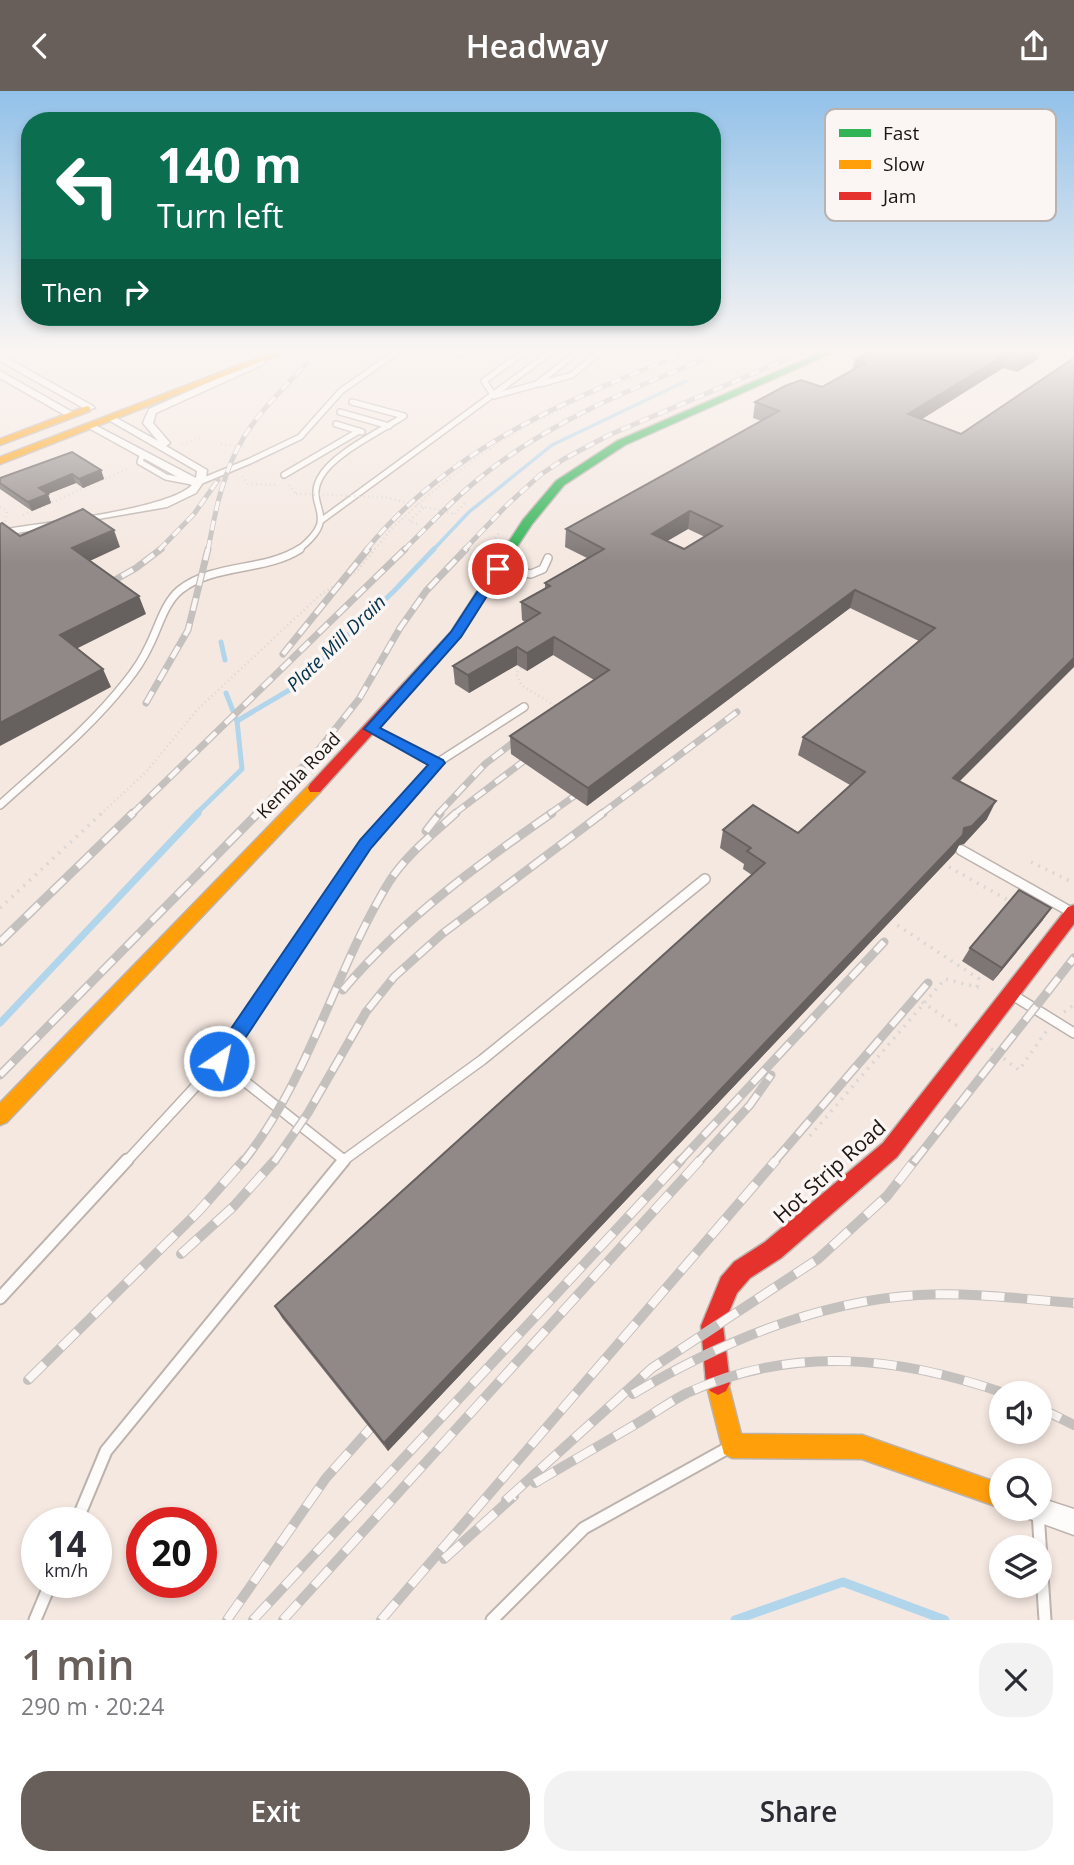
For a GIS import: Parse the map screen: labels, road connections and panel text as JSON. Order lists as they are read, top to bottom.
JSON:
{
  "streets": {
    "street": ["Kembla Road", "Hot Strip Road"]
  },
  "water": ["Plate Mill Drain"],
  "legend": ["Fast", "Slow", "Jam"],
  "page": {
    "header": "Headway",
    "turn": ["140 m", "Turn left"],
    "then": "Then",
    "speed": "14 km/h",
    "limit": "20",
    "heading": ["1 min", "290 m · 20:24"],
    "buttons": ["Exit", "Share"]
  }
}
